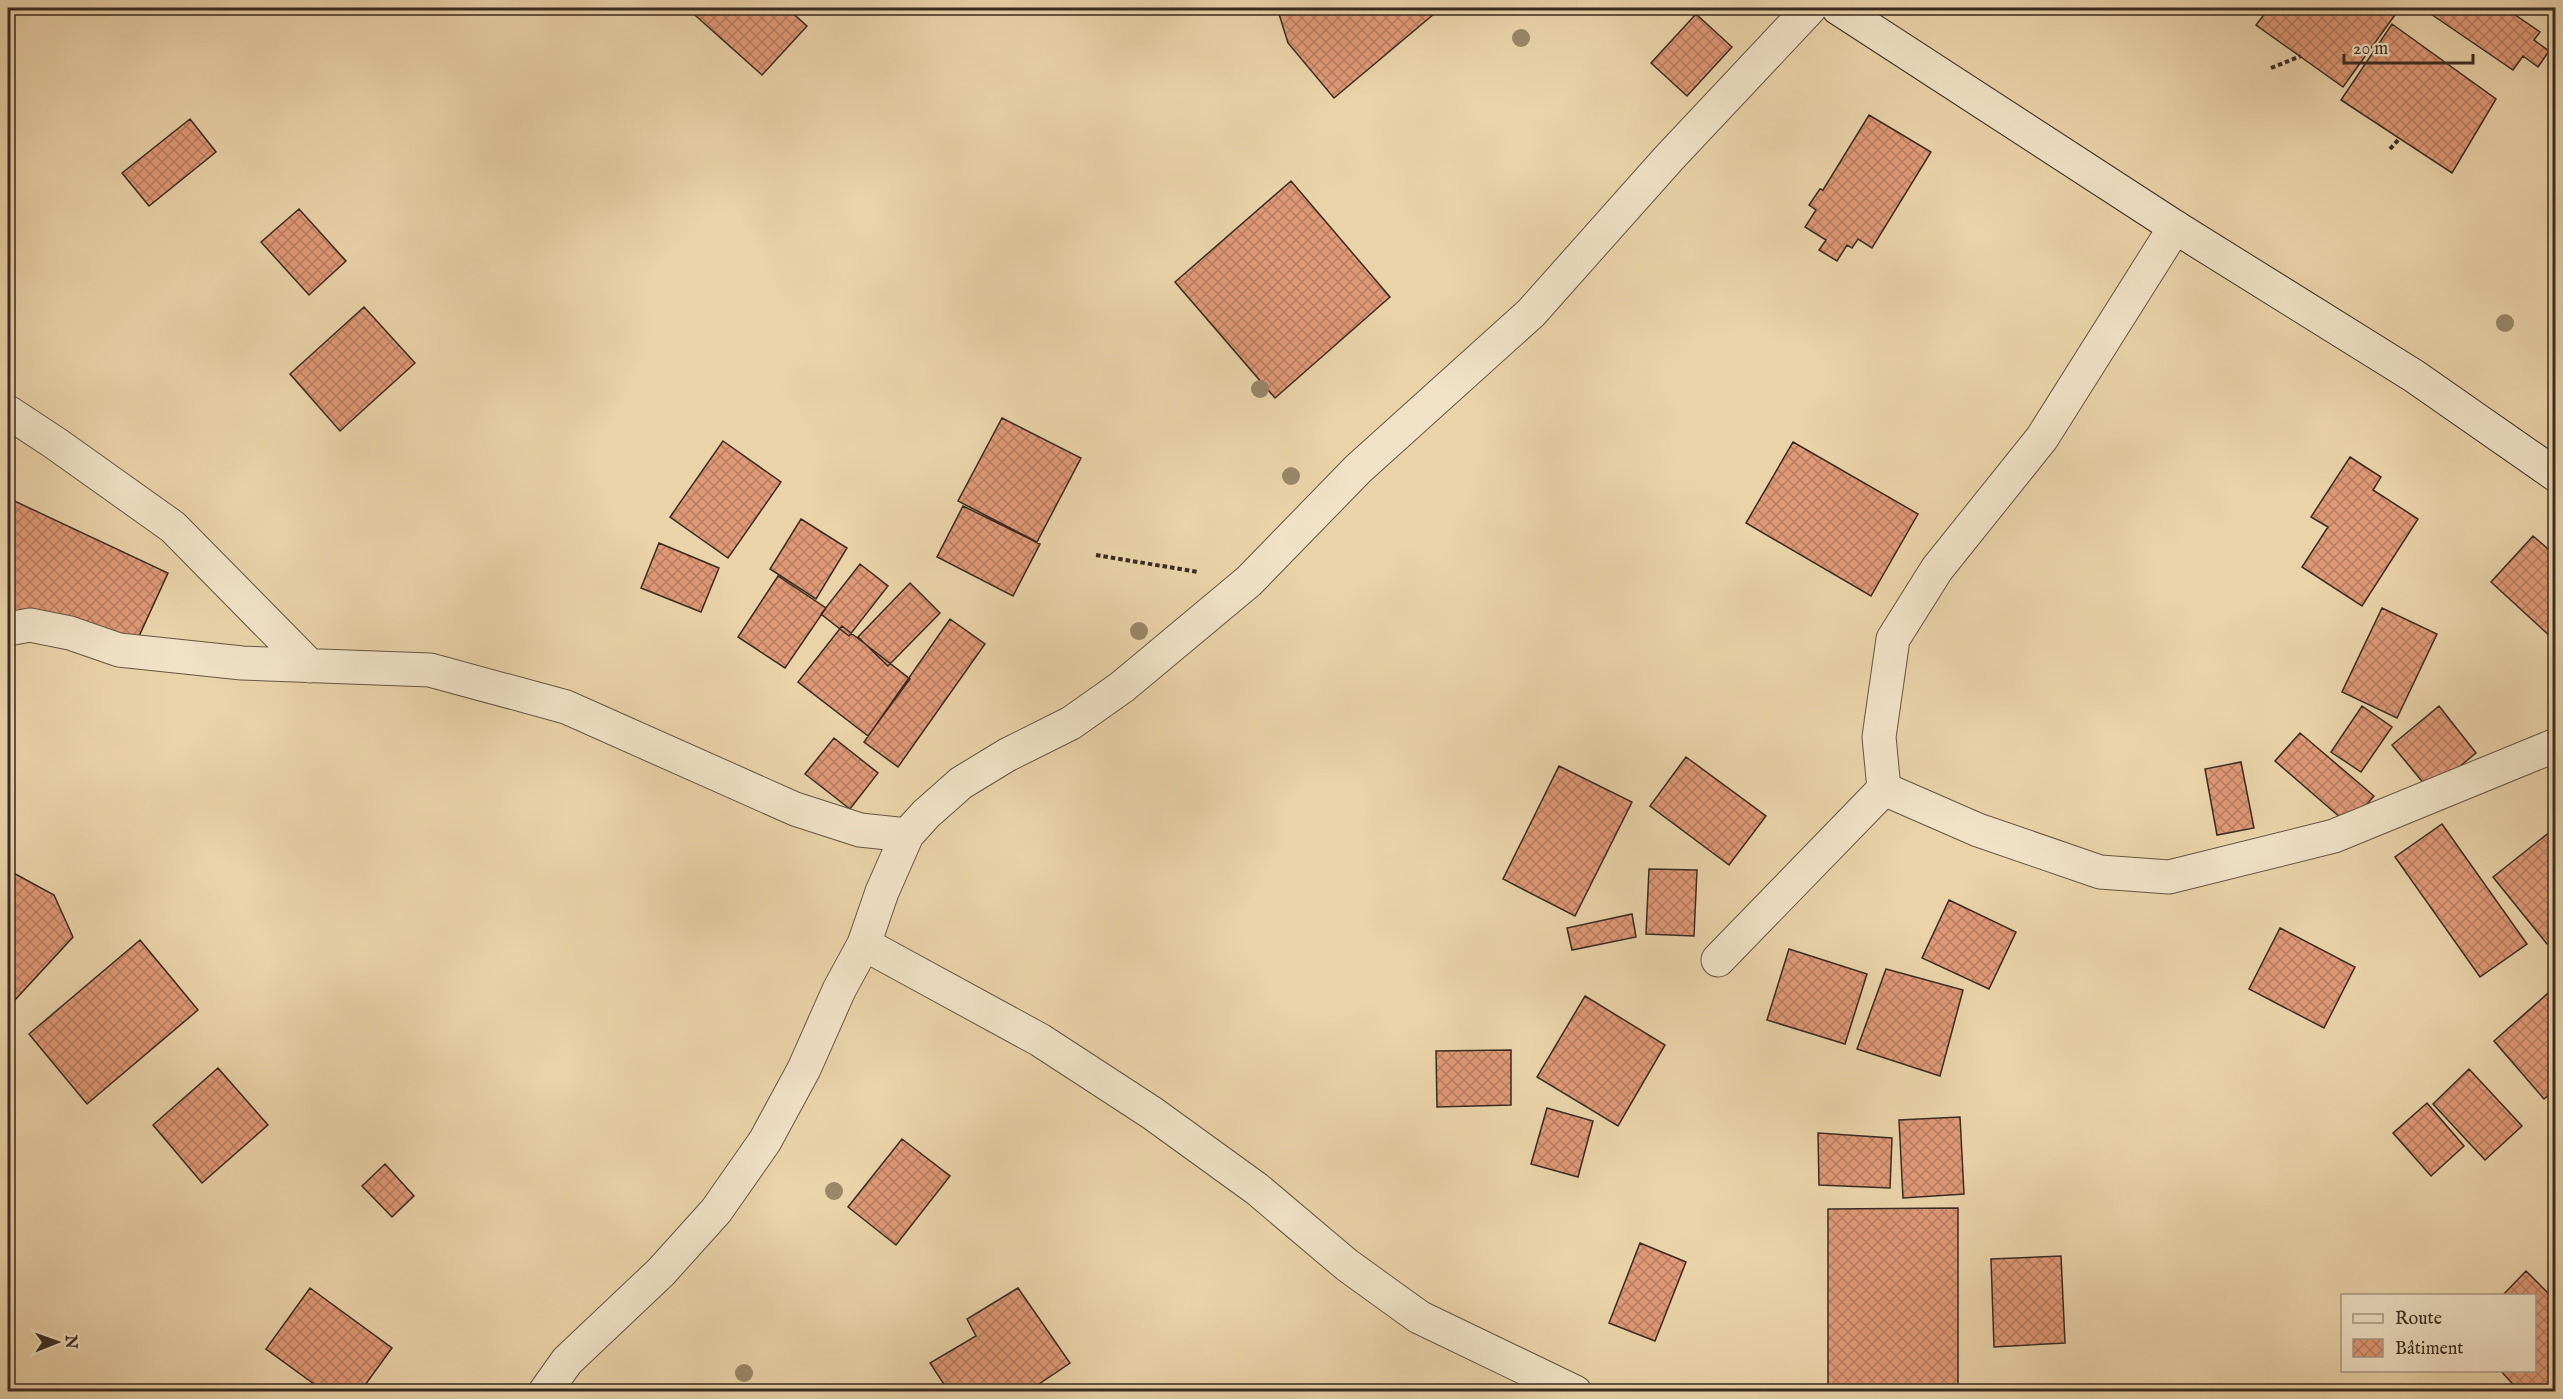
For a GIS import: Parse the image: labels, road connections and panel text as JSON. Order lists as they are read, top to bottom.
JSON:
{
  "legend": ["Route", "Bâtiment"],
  "scale_bar": "20 m",
  "north": "right"
}
